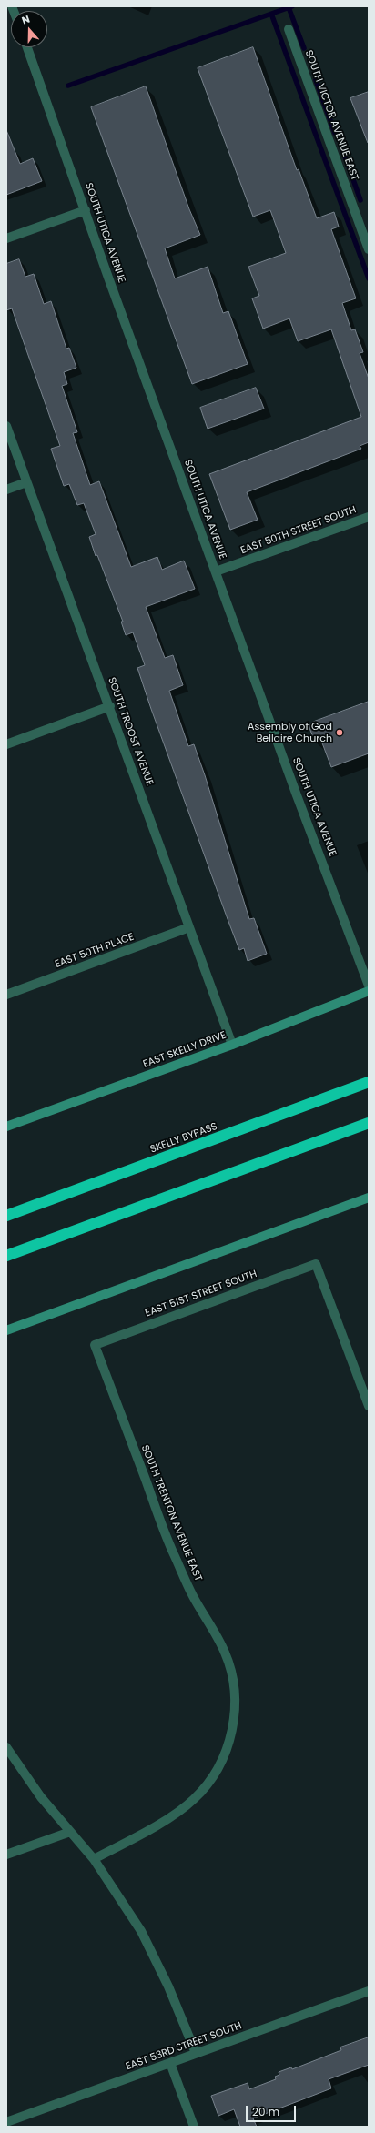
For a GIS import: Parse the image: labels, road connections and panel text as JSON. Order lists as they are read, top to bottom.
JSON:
{
  "streets": {
    "highway": ["SKELLY BYPASS"],
    "main road": ["EAST SKELLY DRIVE"],
    "street": [
      "SOUTH VICTOR AVENUE EAST",
      "SOUTH UTICA AVENUE",
      "EAST 50TH STREET SOUTH",
      "SOUTH TROOST AVENUE",
      "EAST 50TH PLACE",
      "EAST 51ST STREET SOUTH",
      "SOUTH TRENTON AVENUE EAST",
      "EAST 53RD STREET SOUTH"
    ]
  },
  "crossings": [
    ["SOUTH UTICA AVENUE", "EAST 50TH STREET SOUTH"],
    ["SOUTH TROOST AVENUE", "EAST 50TH PLACE"],
    ["SOUTH TROOST AVENUE", "EAST SKELLY DRIVE"],
    ["EAST 51ST STREET SOUTH", "SOUTH TRENTON AVENUE EAST"]
  ],
  "places": ["Assembly of God Bellaire Church"],
  "scale_bar": "20 m",
  "north": "top"
}
